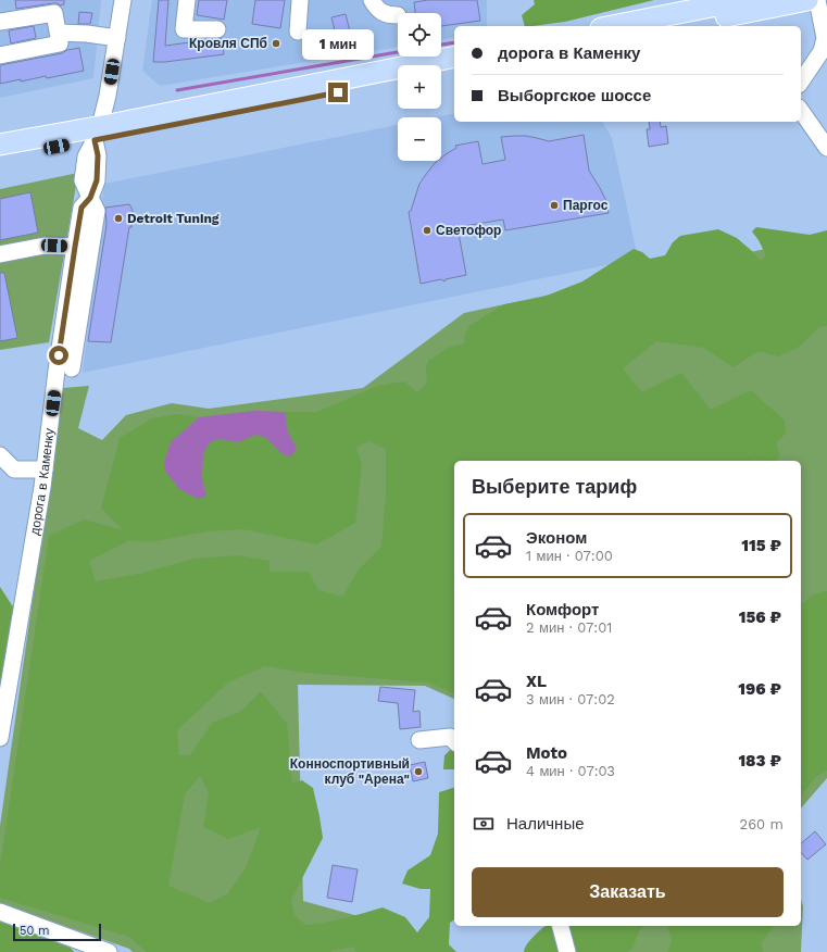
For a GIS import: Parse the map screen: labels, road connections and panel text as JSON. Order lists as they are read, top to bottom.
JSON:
{
  "streets": {
    "street": ["дорога в Каменку"]
  },
  "places": [
    "Кровля СПб",
    "Паргос",
    "Detroit Tuning",
    "Светофор",
    "Конноспортивный клуб \"Арена\""
  ],
  "scale_bar": "50 m",
  "page": {
    "map_buttons": ["+", "−"],
    "banner": ["дорога в Каменку", "Выборгское шоссе"],
    "bubble": "1 мин",
    "heading": "Выберите тариф",
    "list": [
      {
        "name": "Эконом",
        "note": "1 мин · 07:00",
        "value": "115 ₽"
      },
      {
        "name": "Комфорт",
        "note": "2 мин · 07:01",
        "value": "156 ₽"
      },
      {
        "name": "XL",
        "note": "3 мин · 07:02",
        "value": "196 ₽"
      },
      {
        "name": "Moto",
        "note": "4 мин · 07:03",
        "value": "183 ₽"
      }
    ],
    "pay": ["Наличные", "260 m"],
    "buttons": "Заказать",
    "scale": "50 m"
  }
}
